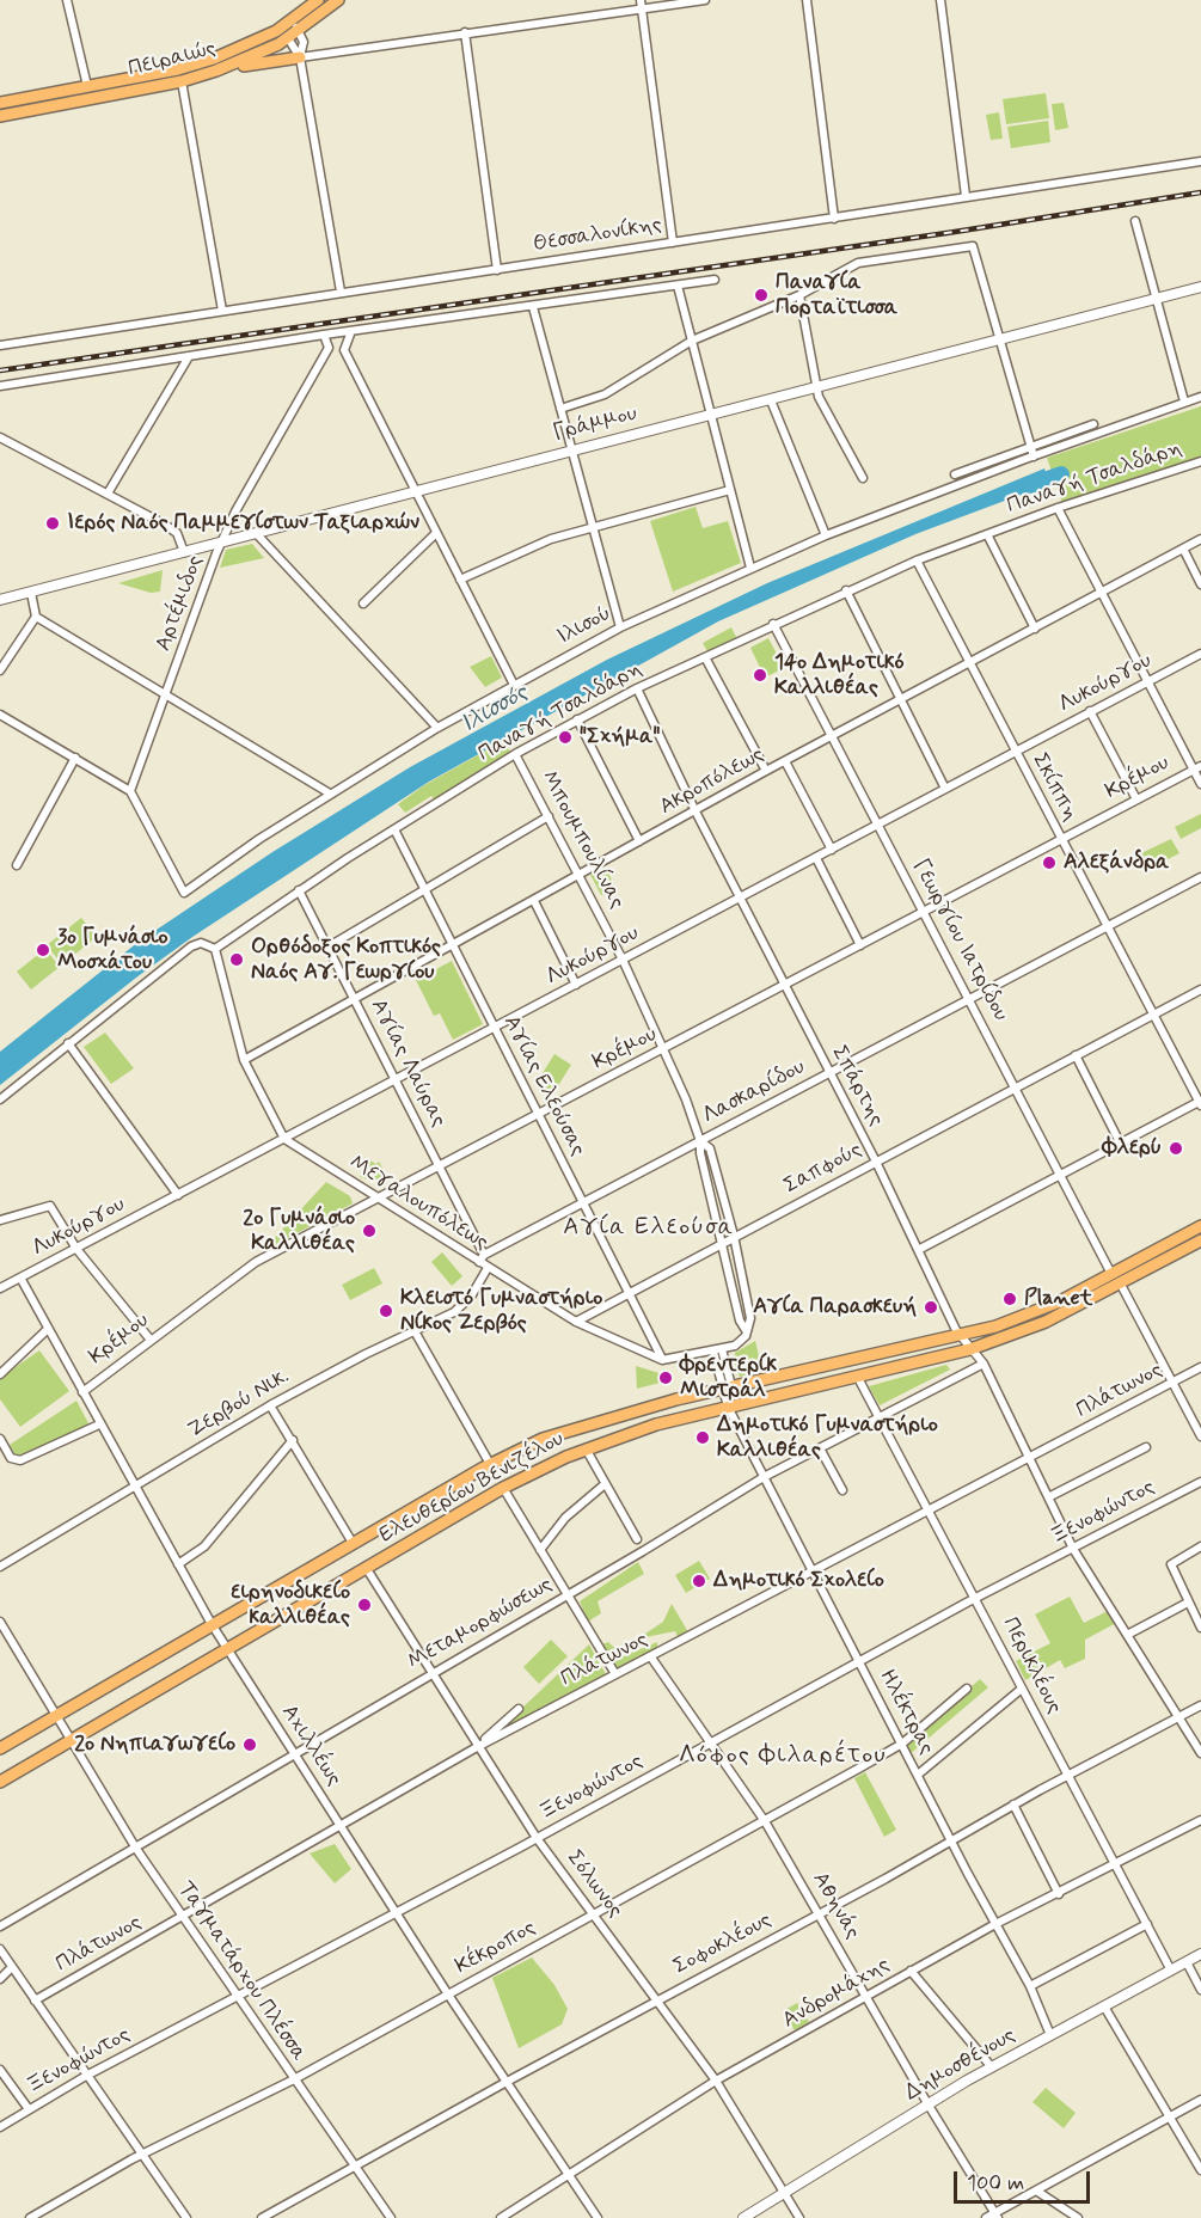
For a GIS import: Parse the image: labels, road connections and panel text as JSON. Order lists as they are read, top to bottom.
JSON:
{
  "streets": {
    "main road": ["Πειραιώς", "Ελευθερίου Βενιζέλου"],
    "street": [
      "Θεσσαλονίκης",
      "Γράμμου",
      "Παναγή Τσαλδάρη",
      "Αρτέμιδος",
      "Ιλισού",
      "Λυκούργου",
      "Κρέμου",
      "Ακροπόλεως",
      "Σκίππη",
      "Μπουμπουλίνας",
      "Γεωργίου Ιατρίδου",
      "Αγίας Λαύρας",
      "Αγίας Ελεούσας",
      "Σπάρτης",
      "Λασκαρίδου",
      "Σαπφούς",
      "Μεγαλουπόλεως",
      "Πλάτωνος",
      "Ζερβού Νικ.",
      "Ξενοφώντος",
      "Μεταμορφώσεως",
      "Περικλέους",
      "Ηλέκτρας",
      "Αχιλλέως",
      "Σόλωνος",
      "Αθηνάς",
      "Σοφοκλέους",
      "Κέκροπος",
      "Ταγματάρχου Πλέσσα",
      "Ανδρομάχης",
      "Δημοσθένους"
    ]
  },
  "crossings": [
    ["Γράμμου", "Αρτέμιδος"],
    ["Παναγή Τσαλδάρη", "Σκίππη"],
    ["Παναγή Τσαλδάρη", "Μπουμπουλίνας"],
    ["Παναγή Τσαλδάρη", "Γεωργίου Ιατρίδου"],
    ["Παναγή Τσαλδάρη", "Αγίας Λαύρας"],
    ["Παναγή Τσαλδάρη", "Αγίας Ελεούσας"],
    ["Παναγή Τσαλδάρη", "Σπάρτης"],
    ["Παναγή Τσαλδάρη", "Μεγαλουπόλεως"],
    ["Αρτέμιδος", "Ιλισού"],
    ["Λυκούργου", "Σκίππη"],
    ["Λυκούργου", "Μπουμπουλίνας"],
    ["Λυκούργου", "Γεωργίου Ιατρίδου"],
    ["Λυκούργου", "Αγίας Λαύρας"],
    ["Λυκούργου", "Αγίας Ελεούσας"],
    ["Λυκούργου", "Σπάρτης"],
    ["Λυκούργου", "Μεγαλουπόλεως"],
    ["Λυκούργου", "Αχιλλέως"],
    ["Κρέμου", "Σκίππη"],
    ["Κρέμου", "Μπουμπουλίνας"],
    ["Κρέμου", "Γεωργίου Ιατρίδου"],
    ["Κρέμου", "Αγίας Λαύρας"],
    ["Κρέμου", "Αγίας Ελεούσας"],
    ["Κρέμου", "Σπάρτης"],
    ["Κρέμου", "Μεγαλουπόλεως"],
    ["Κρέμου", "Αχιλλέως"],
    ["Ακροπόλεως", "Σκίππη"],
    ["Ακροπόλεως", "Μπουμπουλίνας"],
    ["Ακροπόλεως", "Γεωργίου Ιατρίδου"],
    ["Ακροπόλεως", "Αγίας Λαύρας"],
    ["Ακροπόλεως", "Αγίας Ελεούσας"],
    ["Ακροπόλεως", "Σπάρτης"],
    ["Ακροπόλεως", "Μεγαλουπόλεως"],
    ["Σκίππη", "Λασκαρίδου"],
    ["Σκίππη", "Σαπφούς"],
    ["Μπουμπουλίνας", "Λασκαρίδου"],
    ["Μπουμπουλίνας", "Σαπφούς"],
    ["Γεωργίου Ιατρίδου", "Λασκαρίδου"],
    ["Γεωργίου Ιατρίδου", "Σαπφούς"],
    ["Γεωργίου Ιατρίδου", "Ελευθερίου Βενιζέλου"],
    ["Αγίας Λαύρας", "Λασκαρίδου"],
    ["Αγίας Λαύρας", "Μεγαλουπόλεως"],
    ["Αγίας Ελεούσας", "Λασκαρίδου"],
    ["Αγίας Ελεούσας", "Σαπφούς"],
    ["Αγίας Ελεούσας", "Μεγαλουπόλεως"],
    ["Σπάρτης", "Λασκαρίδου"],
    ["Σπάρτης", "Σαπφούς"],
    ["Σπάρτης", "Πλάτωνος"],
    ["Σπάρτης", "Ελευθερίου Βενιζέλου"],
    ["Σπάρτης", "Ξενοφώντος"],
    ["Σπάρτης", "Μεταμορφώσεως"],
    ["Σπάρτης", "Σοφοκλέους"],
    ["Λασκαρίδου", "Μεγαλουπόλεως"],
    ["Σαπφούς", "Μεγαλουπόλεως"],
    ["Μεγαλουπόλεως", "Ζερβού Νικ."],
    ["Πλάτωνος", "Περικλέους"],
    ["Πλάτωνος", "Ηλέκτρας"],
    ["Πλάτωνος", "Αχιλλέως"],
    ["Πλάτωνος", "Σόλωνος"],
    ["Πλάτωνος", "Αθηνάς"],
    ["Πλάτωνος", "Ταγματάρχου Πλέσσα"],
    ["Ζερβού Νικ.", "Αχιλλέως"],
    ["Ελευθερίου Βενιζέλου", "Περικλέους"],
    ["Ελευθερίου Βενιζέλου", "Ηλέκτρας"],
    ["Ελευθερίου Βενιζέλου", "Αχιλλέως"],
    ["Ελευθερίου Βενιζέλου", "Σόλωνος"],
    ["Ελευθερίου Βενιζέλου", "Ταγματάρχου Πλέσσα"],
    ["Ξενοφώντος", "Περικλέους"],
    ["Ξενοφώντος", "Ηλέκτρας"],
    ["Ξενοφώντος", "Αχιλλέως"],
    ["Ξενοφώντος", "Σόλωνος"],
    ["Ξενοφώντος", "Αθηνάς"],
    ["Ξενοφώντος", "Ταγματάρχου Πλέσσα"],
    ["Μεταμορφώσεως", "Περικλέους"],
    ["Μεταμορφώσεως", "Ηλέκτρας"],
    ["Μεταμορφώσεως", "Αχιλλέως"],
    ["Μεταμορφώσεως", "Σόλωνος"],
    ["Μεταμορφώσεως", "Ταγματάρχου Πλέσσα"],
    ["Περικλέους", "Σοφοκλέους"],
    ["Περικλέους", "Ανδρομάχης"],
    ["Περικλέους", "Δημοσθένους"],
    ["Ηλέκτρας", "Σοφοκλέους"],
    ["Ηλέκτρας", "Κέκροπος"],
    ["Ηλέκτρας", "Ανδρομάχης"],
    ["Ηλέκτρας", "Δημοσθένους"],
    ["Αχιλλέως", "Σοφοκλέους"],
    ["Αχιλλέως", "Κέκροπος"],
    ["Αχιλλέως", "Ανδρομάχης"],
    ["Σόλωνος", "Σοφοκλέους"],
    ["Σόλωνος", "Κέκροπος"],
    ["Σόλωνος", "Ανδρομάχης"],
    ["Σόλωνος", "Δημοσθένους"],
    ["Αθηνάς", "Σοφοκλέους"],
    ["Αθηνάς", "Κέκροπος"],
    ["Αθηνάς", "Ανδρομάχης"],
    ["Αθηνάς", "Δημοσθένους"],
    ["Σοφοκλέους", "Ταγματάρχου Πλέσσα"],
    ["Κέκροπος", "Ταγματάρχου Πλέσσα"]
  ],
  "districts": ["Αγία Ελεούσα", "Λόφος Φιλαρέτου"],
  "water": ["Ιλισσός"],
  "places": [
    "Παναγία Πορταϊτισσα",
    "Ιερός Ναός Παμμεγίστων Ταξιαρχών",
    "14ο Δημοτικό Καλλιθέας",
    "\"Σχήμα\"",
    "Αλεξάνδρα",
    "3o Γυμνάσιο Μοσχάτου",
    "Ορθόδοξος Κοπτικός Ναός Αγ. Γεωργίου",
    "Φλερύ",
    "2ο Γυμνάσιο Καλλιθέας",
    "Planet",
    "Αγία Παρασκευή",
    "Κλειστό Γυμναστήριο Νίκος Ζερβός",
    "Φρεντερίκ Μιστράλ",
    "Δημοτικό Γυμναστήριο Καλλιθέας",
    "Δημοτικό Σχολείο",
    "ειρηνοδικείο καλλιθέας",
    "2ο Νηπιαγωγείο"
  ],
  "scale_bar": "100 m"
}
